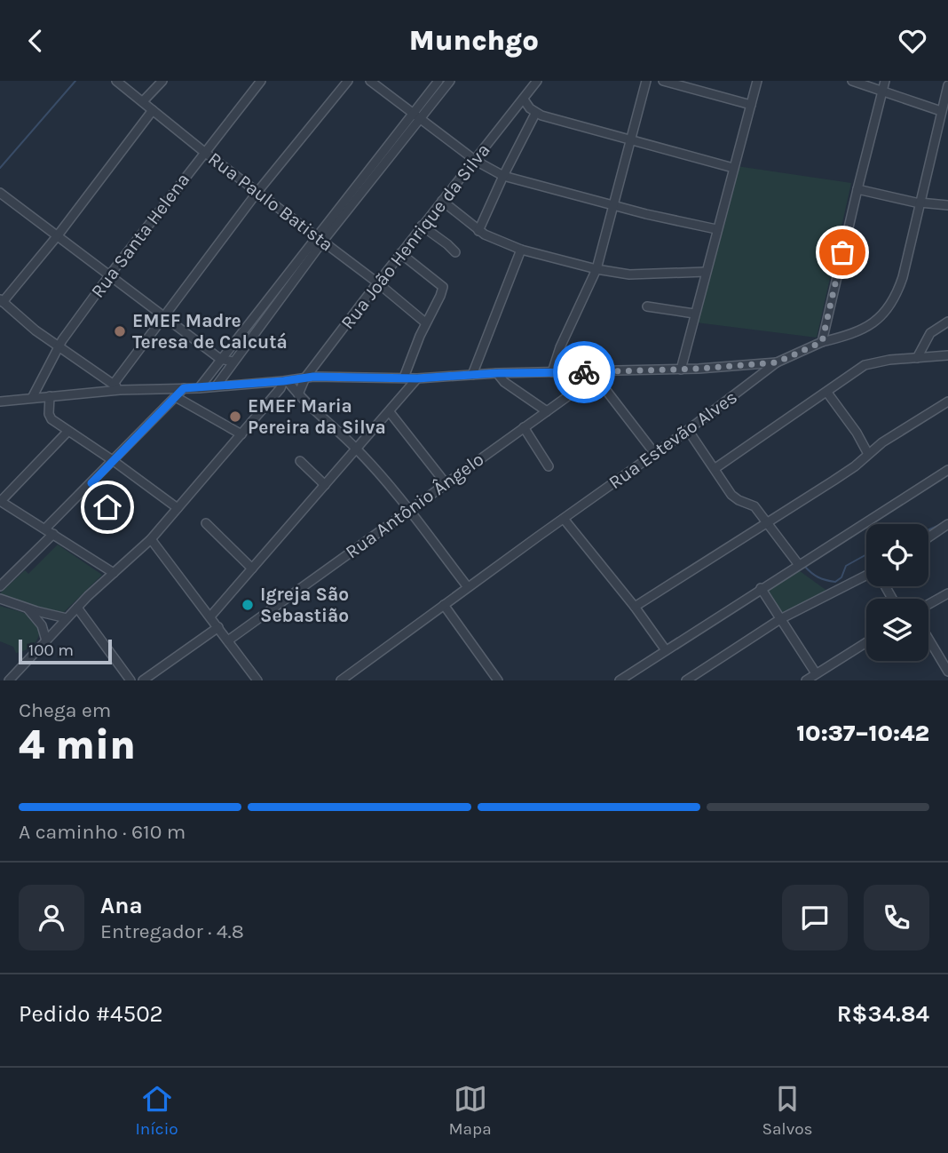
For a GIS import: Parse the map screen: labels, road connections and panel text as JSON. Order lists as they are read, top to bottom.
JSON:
{
  "streets": {
    "street": [
      "Rua Paulo Batista",
      "Rua Santa Helena",
      "Rua João Henrique da Silva",
      "Rua Estevão Alves",
      "Rua Antônio Ângelo"
    ]
  },
  "crossings": [
    ["Rua Paulo Batista", "Rua Santa Helena"],
    ["Rua Paulo Batista", "Rua João Henrique da Silva"]
  ],
  "places": ["EMEF Madre Teresa de Calcutá", "EMEF Maria Pereira da Silva", "Igreja São Sebastião"],
  "scale_bar": "100 m",
  "page": {
    "header": "Munchgo",
    "scale": "100 m",
    "heading": ["4 min", "Chega em", "10:37–10:42"],
    "panel": [
      "Ana",
      "Entregador · 4.8",
      "Pedido #4502",
      "R$34.84"
    ],
    "bar": "A caminho · 610 m",
    "tabs": ["Início", "Mapa", "Salvos"]
  }
}
